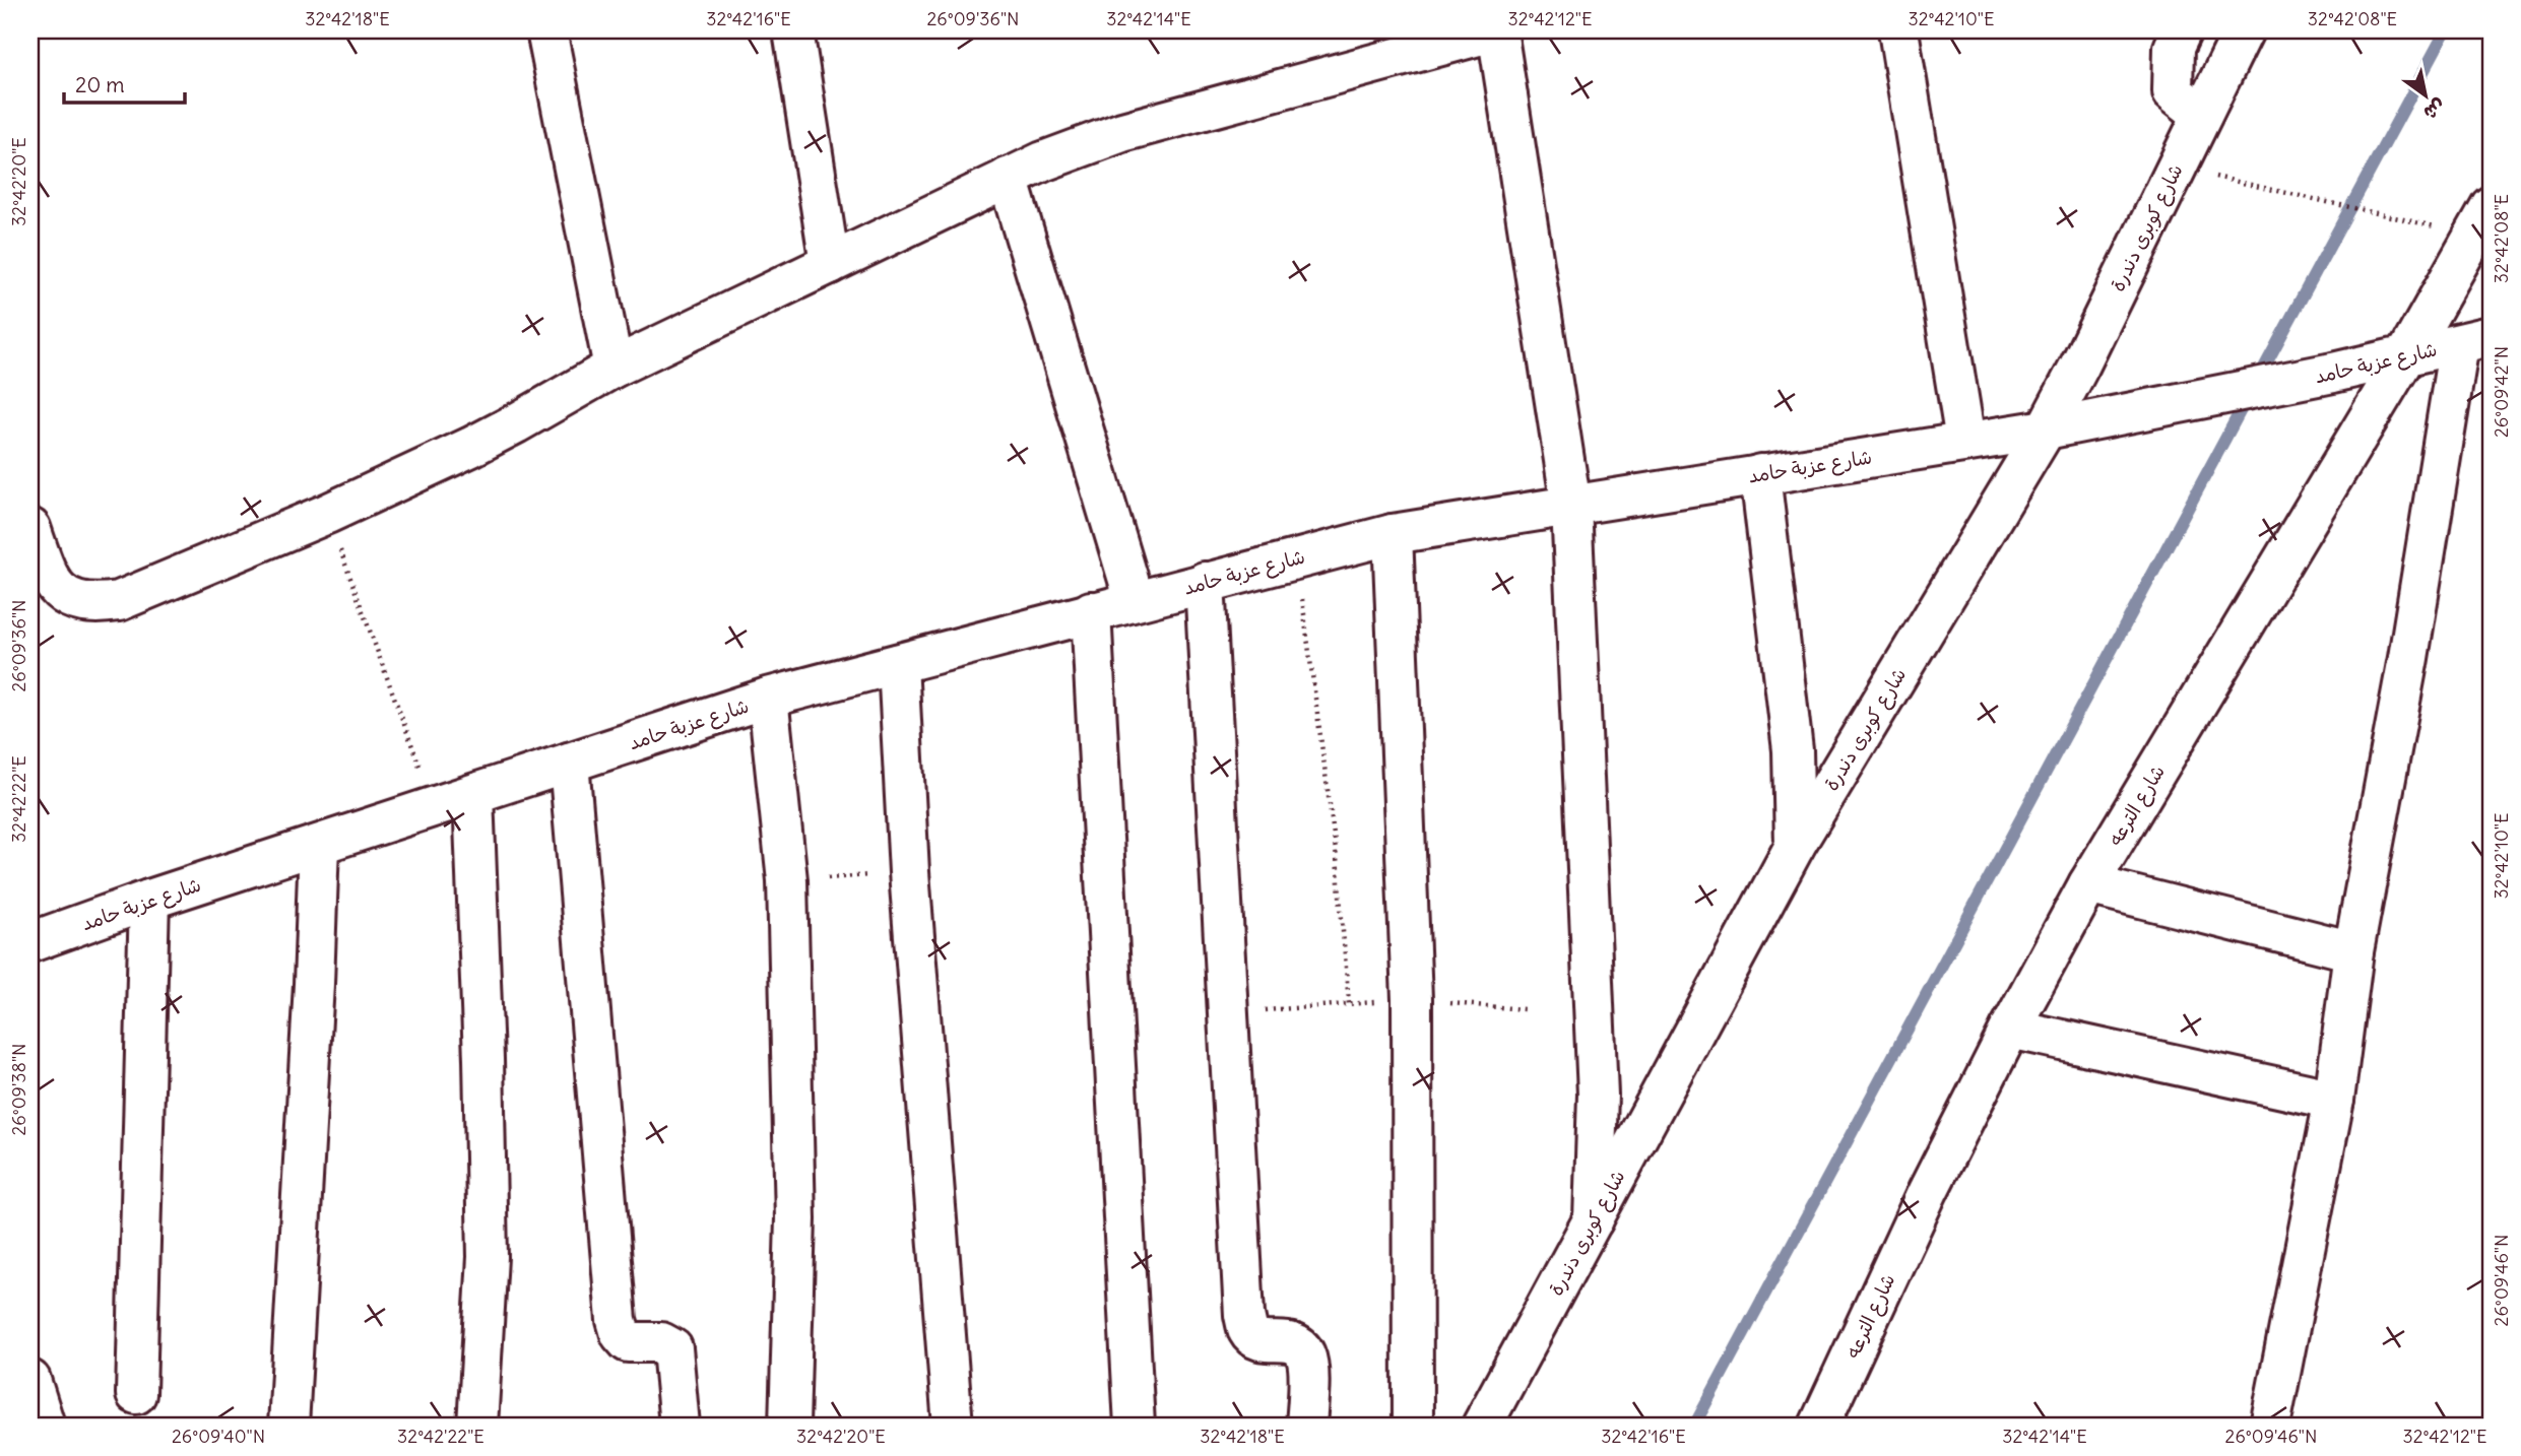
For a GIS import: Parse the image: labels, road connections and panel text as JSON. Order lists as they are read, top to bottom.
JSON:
{
  "streets": {
    "street": ["شارع كوبرى دندرة", "شارع عزبة حامد", "شارع الترعه"]
  },
  "crossings": [
    ["شارع كوبرى دندرة", "شارع عزبة حامد"],
    ["شارع عزبة حامد", "شارع الترعه"]
  ],
  "scale_bar": "20 m",
  "north": "bottom right",
  "coordinates": [
    "32°42'18\"E",
    "32°42'16\"E",
    "26°09'36\"N",
    "32°42'14\"E",
    "32°42'12\"E",
    "32°42'10\"E",
    "32°42'08\"E",
    "32°42'20\"E",
    "26°09'42\"N",
    "32°42'22\"E",
    "26°09'38\"N",
    "26°09'46\"N",
    "26°09'40\"N"
  ]
}
